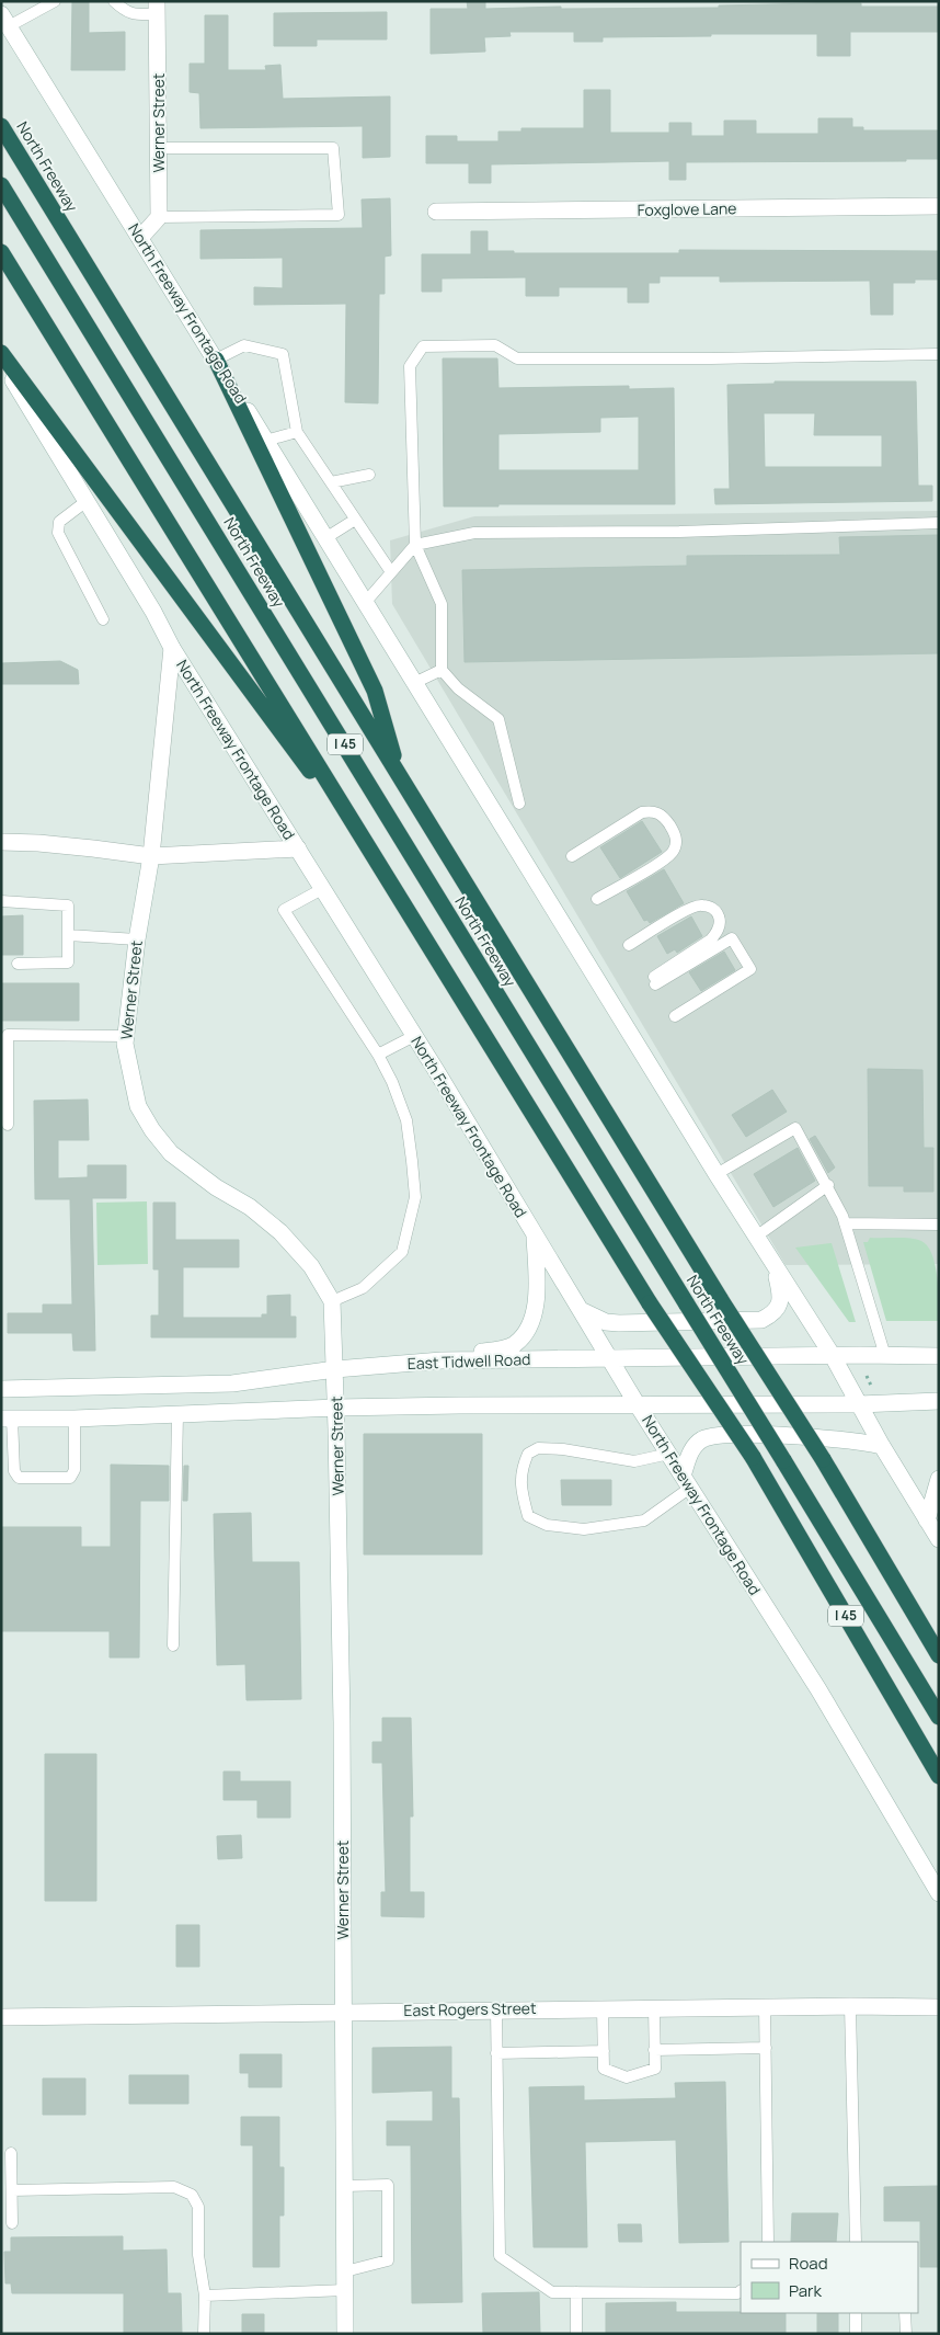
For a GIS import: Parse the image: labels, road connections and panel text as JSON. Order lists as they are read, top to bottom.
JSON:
{
  "streets": {
    "highway": ["North Freeway", "I 45"],
    "main road": [
      "Werner Street",
      "Foxglove Lane",
      "North Freeway Frontage Road",
      "East Tidwell Road",
      "East Rogers Street"
    ]
  },
  "crossings": [
    ["Werner Street", "North Freeway Frontage Road"],
    ["Werner Street", "East Tidwell Road"],
    ["Werner Street", "East Rogers Street"],
    ["North Freeway Frontage Road", "East Tidwell Road"]
  ],
  "legend": ["Road", "Park"]
}
